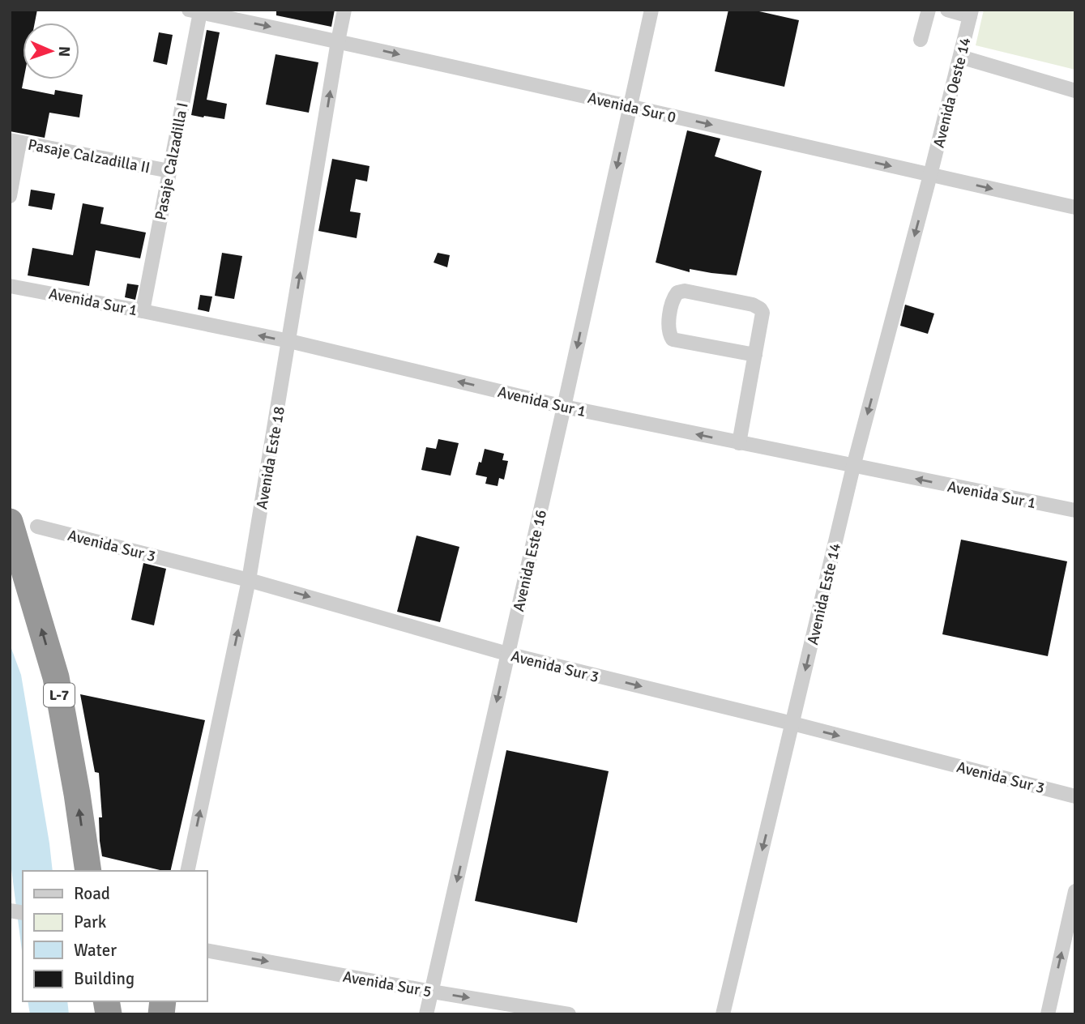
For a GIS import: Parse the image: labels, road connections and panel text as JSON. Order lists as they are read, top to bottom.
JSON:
{
  "streets": {
    "highway": ["L-7"],
    "street": [
      "Avenida Oeste 14",
      "Avenida Sur 0",
      "Pasaje Calzadilla II",
      "Pasaje Calzadilla I",
      "Avenida Sur 1",
      "Avenida Este 18",
      "Avenida Sur 3",
      "Avenida Este 16",
      "Avenida Este 14",
      "Avenida Sur 5"
    ]
  },
  "crossings": [
    ["Avenida Oeste 14", "Avenida Sur 0"],
    ["Avenida Oeste 14", "Avenida Este 14"],
    ["Avenida Sur 0", "Pasaje Calzadilla I"],
    ["Avenida Sur 0", "Avenida Este 18"],
    ["Avenida Sur 0", "Avenida Este 16"],
    ["Avenida Sur 0", "Avenida Este 14"],
    ["Pasaje Calzadilla II", "Pasaje Calzadilla I"],
    ["Pasaje Calzadilla I", "Avenida Sur 1"],
    ["Avenida Sur 1", "Avenida Este 18"],
    ["Avenida Sur 1", "Avenida Este 16"],
    ["Avenida Sur 1", "Avenida Este 14"],
    ["Avenida Este 18", "Avenida Sur 3"],
    ["Avenida Sur 3", "Avenida Este 16"],
    ["Avenida Sur 3", "Avenida Este 14"],
    ["Avenida Este 16", "Avenida Sur 5"]
  ],
  "one_way": [
    "Avenida Sur 0",
    "Avenida Sur 1",
    "Avenida Este 18",
    "Avenida Sur 3",
    "Avenida Este 16",
    "Avenida Este 14",
    "Avenida Sur 5"
  ],
  "legend": [
    "Road",
    "Park",
    "Water",
    "Building"
  ],
  "north": "right"
}
